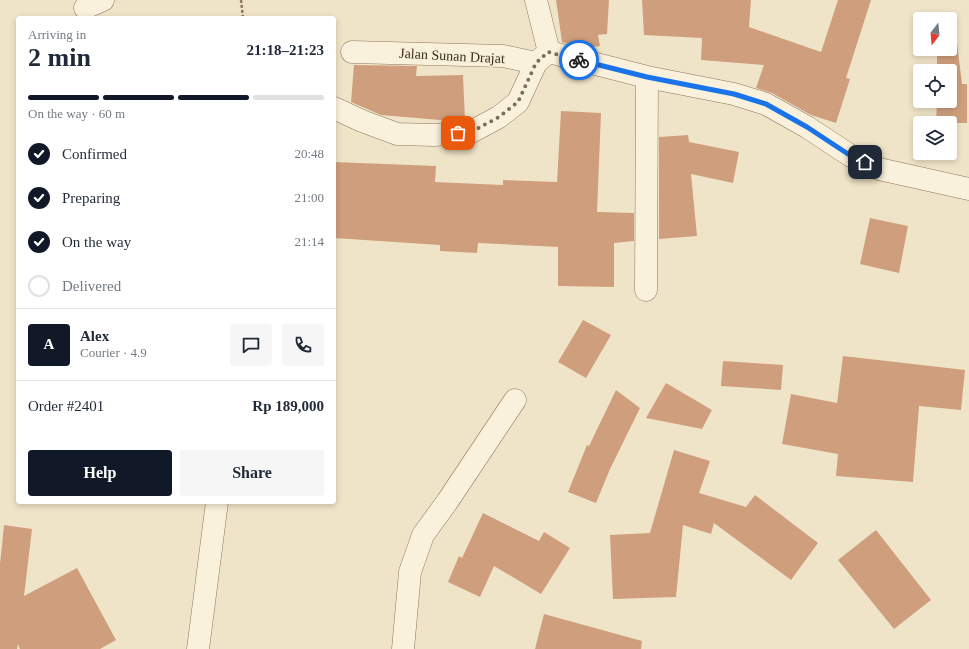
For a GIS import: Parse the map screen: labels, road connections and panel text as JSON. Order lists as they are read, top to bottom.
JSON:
{
  "streets": {
    "street": ["Jalan Sunan Drajat"]
  },
  "north": "bottom",
  "page": {
    "heading": ["2 min", "Arriving in", "21:18–21:23"],
    "panel": [
      "Alex",
      "Courier · 4.9",
      "Order #2401",
      "Rp 189,000"
    ],
    "bar": "On the way · 60 m",
    "list": [
      ["Confirmed", "20:48"],
      ["Preparing", "21:00"],
      ["On the way", "21:14"],
      "Delivered"
    ],
    "round": "A",
    "buttons": ["Help", "Share"]
  }
}
